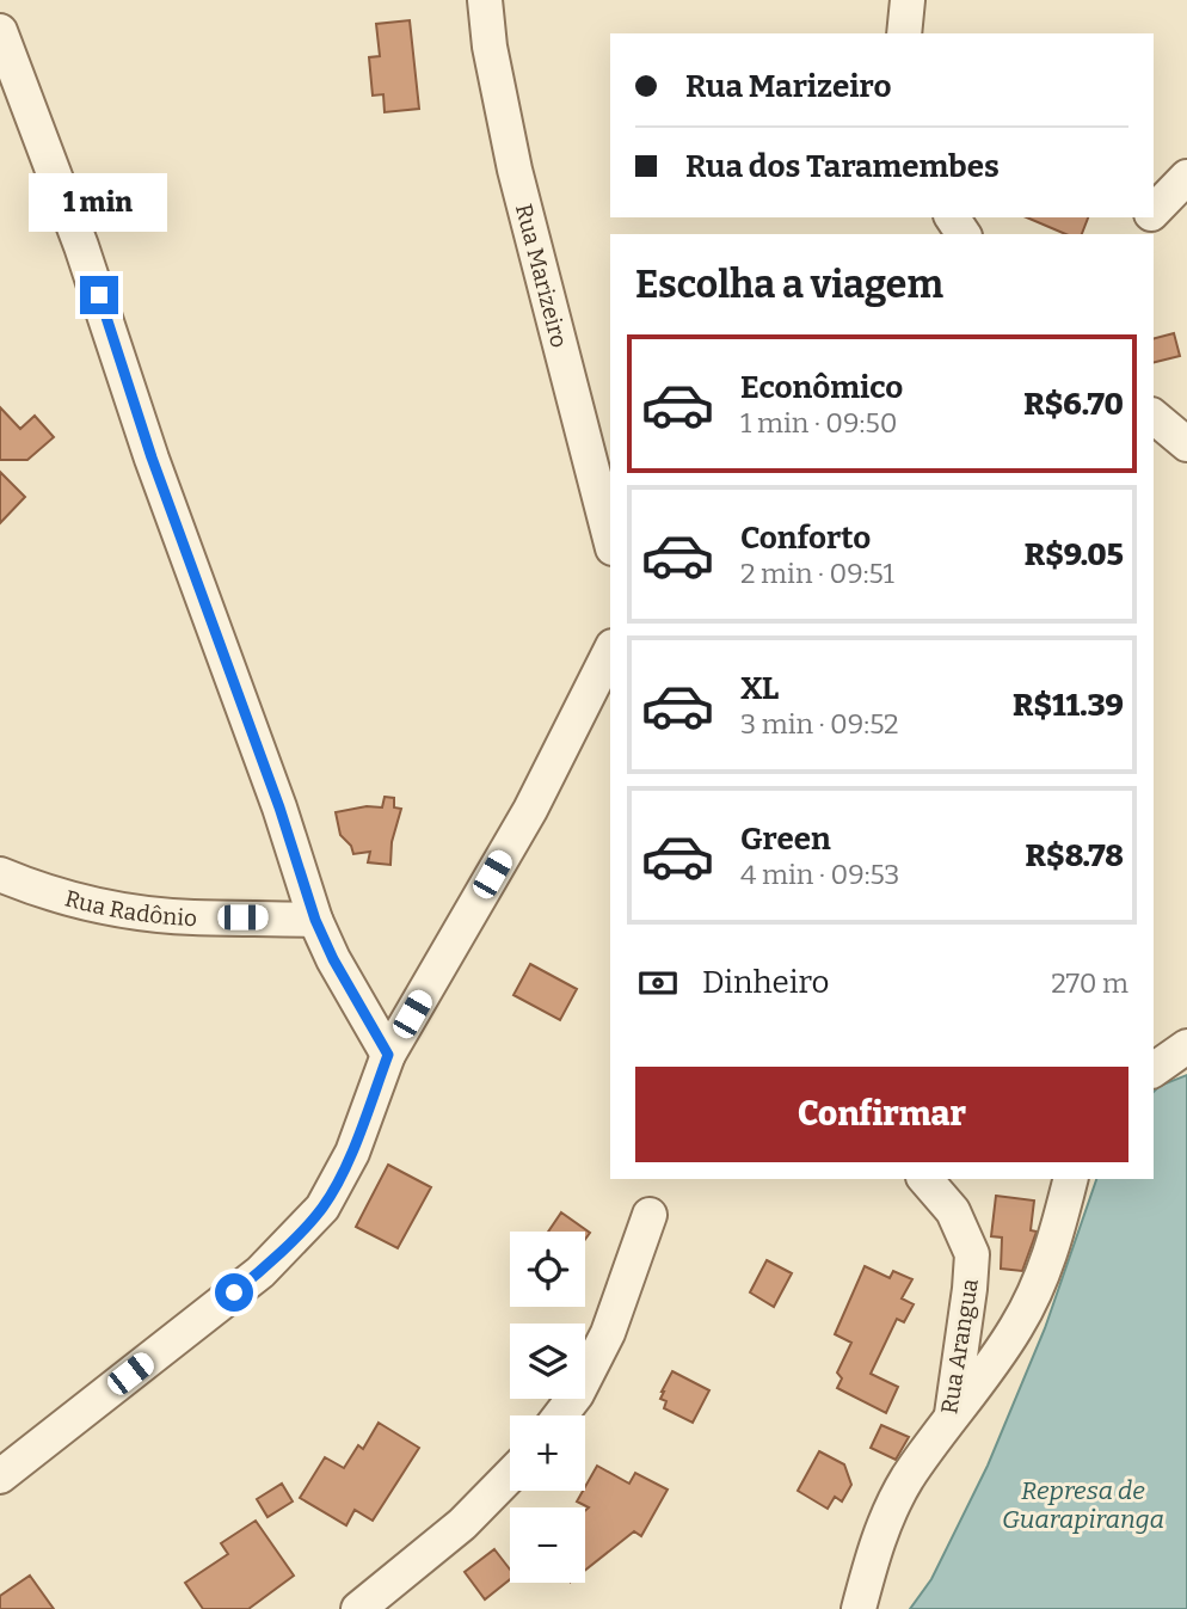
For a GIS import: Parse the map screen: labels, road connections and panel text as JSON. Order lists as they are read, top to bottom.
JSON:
{
  "streets": {
    "street": ["Rua Marizeiro", "Rua Radônio", "Rua Arangua"]
  },
  "water": ["Represa de Guarapiranga"],
  "page": {
    "banner": ["Rua Marizeiro", "Rua dos Taramembes"],
    "bubble": "1 min",
    "heading": "Escolha a viagem",
    "list": [
      {
        "name": "Econômico",
        "note": "1 min · 09:50",
        "value": "R$6.70"
      },
      {
        "name": "Conforto",
        "note": "2 min · 09:51",
        "value": "R$9.05"
      },
      {
        "name": "XL",
        "note": "3 min · 09:52",
        "value": "R$11.39"
      },
      {
        "name": "Green",
        "note": "4 min · 09:53",
        "value": "R$8.78"
      }
    ],
    "pay": ["Dinheiro", "270 m"],
    "buttons": "Confirmar",
    "map_buttons": ["+", "−"]
  }
}
